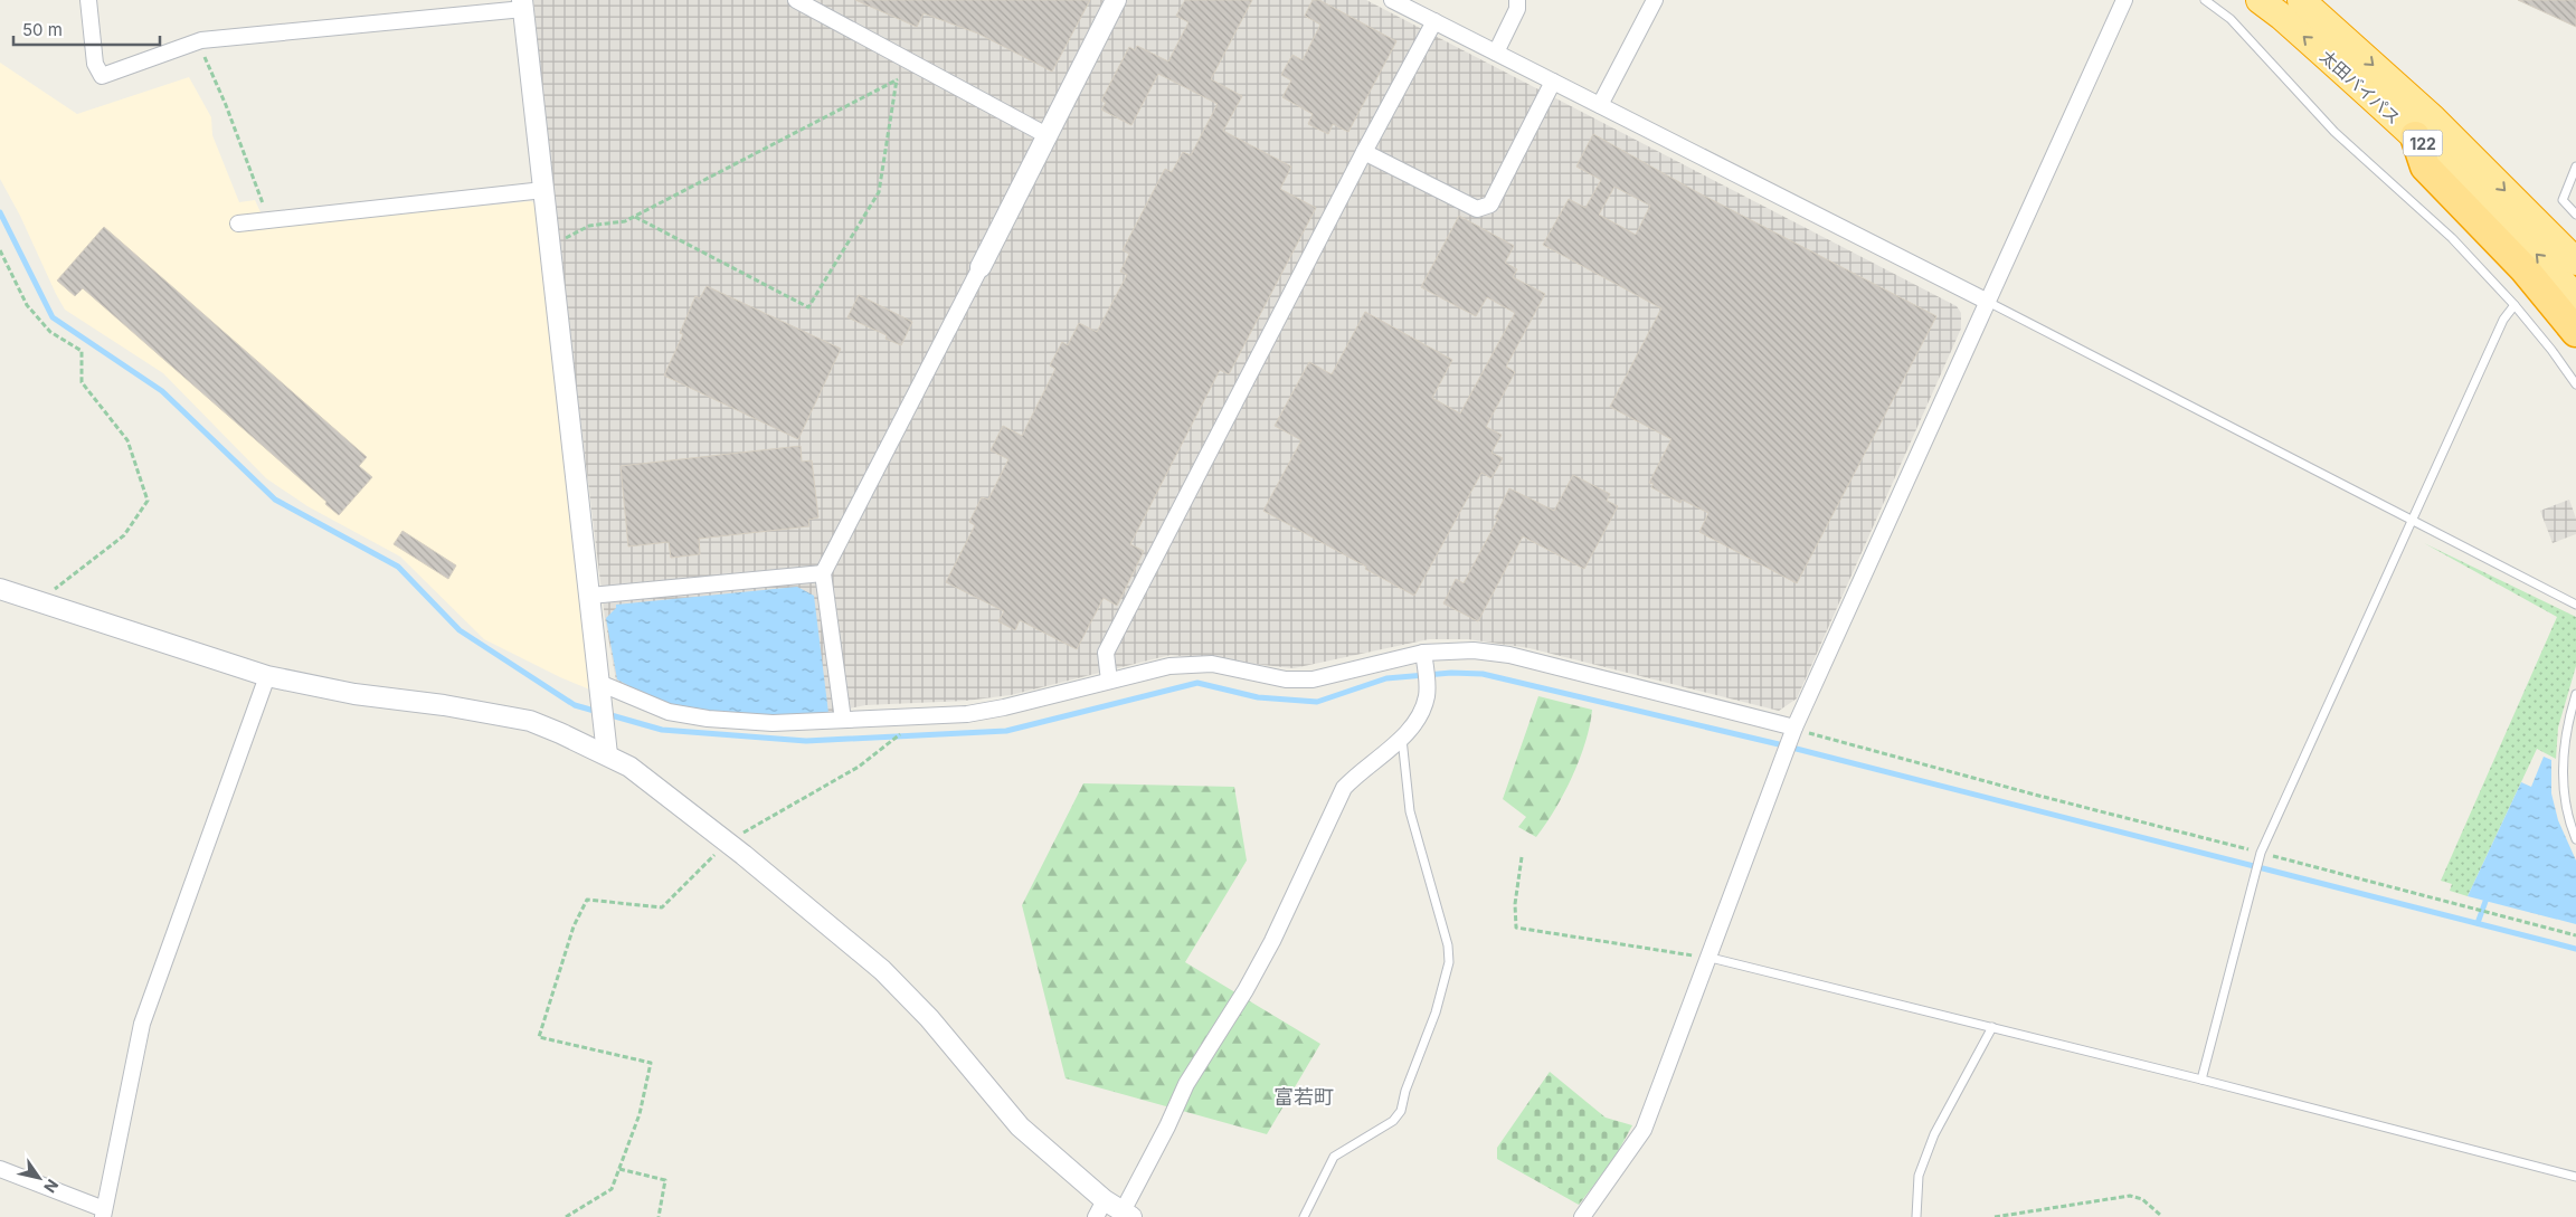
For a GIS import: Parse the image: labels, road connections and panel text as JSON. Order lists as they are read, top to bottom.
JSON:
{
  "streets": {
    "highway": ["太田バイパス", "122"]
  },
  "districts": ["富若町"],
  "scale_bar": "50 m",
  "north": "bottom right"
}
